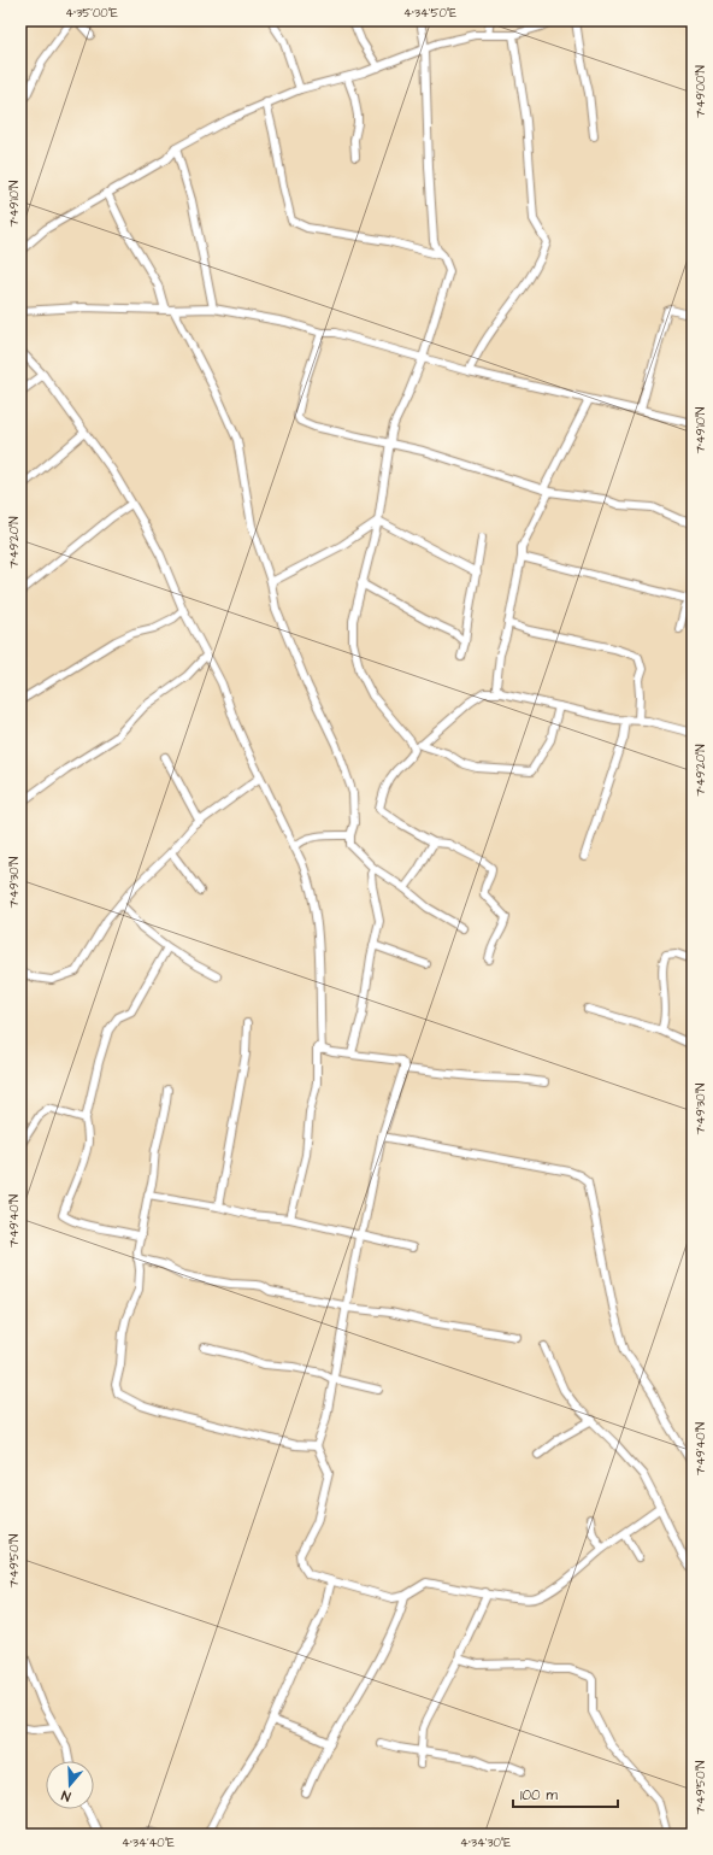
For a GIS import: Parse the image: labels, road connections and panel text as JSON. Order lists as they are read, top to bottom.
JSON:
{
  "scale_bar": "100 m",
  "north": "bottom",
  "coordinates": [
    "4°35'00\"E",
    "4°34'50\"E",
    "7°49'00\"N",
    "7°49'10\"N",
    "7°49'20\"N",
    "7°49'30\"N",
    "7°49'40\"N",
    "7°49'50\"N",
    "4°34'40\"E",
    "4°34'30\"E"
  ]
}
